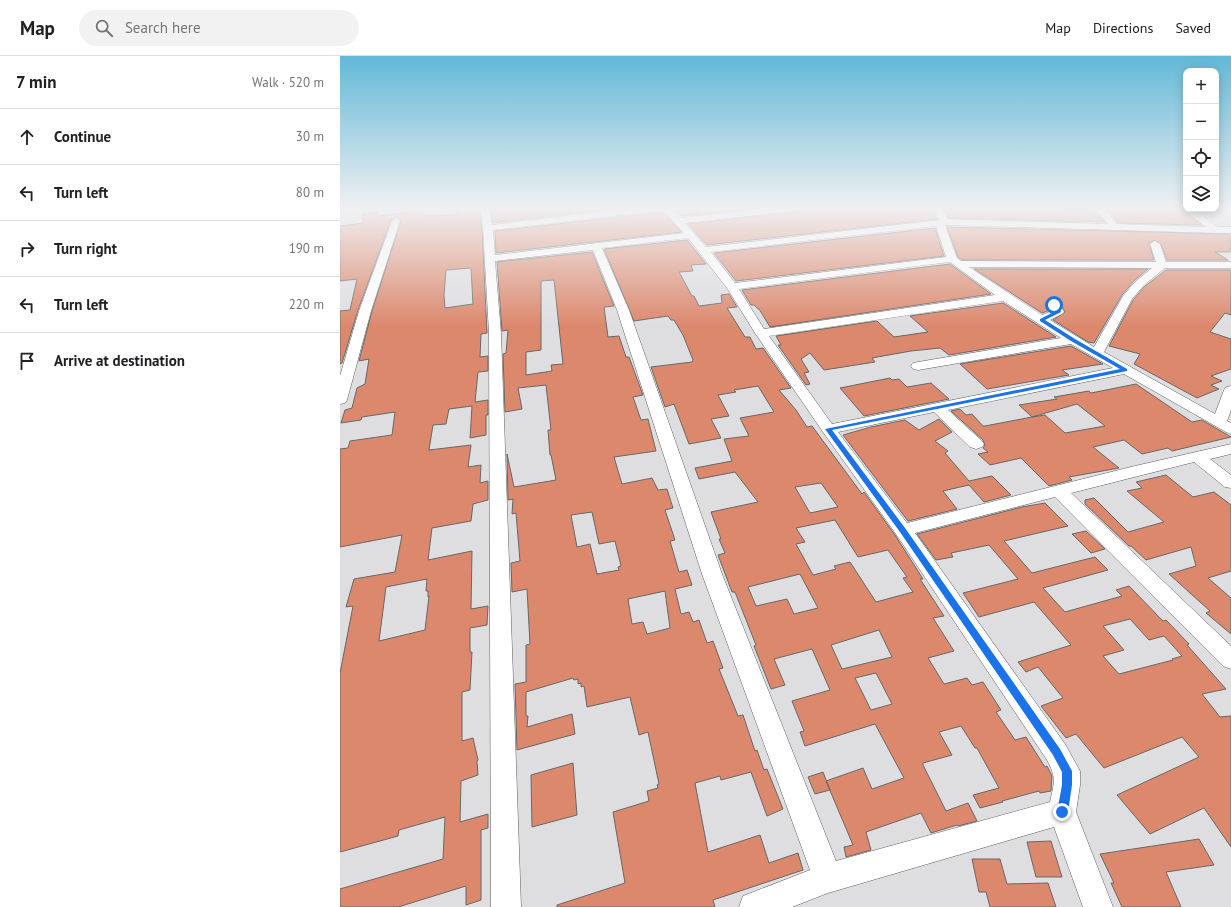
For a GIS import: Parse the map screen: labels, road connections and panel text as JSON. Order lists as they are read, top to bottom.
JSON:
{
  "page": {
    "header": "Map",
    "search": "Search here",
    "nav": ["Map", "Directions", "Saved"],
    "heading": ["7 min", "Walk · 520 m"],
    "map_buttons": ["+", "−"],
    "list": [
      ["Continue", "30 m"],
      ["Turn left", "80 m"],
      ["Turn right", "190 m"],
      ["Turn left", "220 m"],
      "Arrive at destination"
    ]
  }
}
